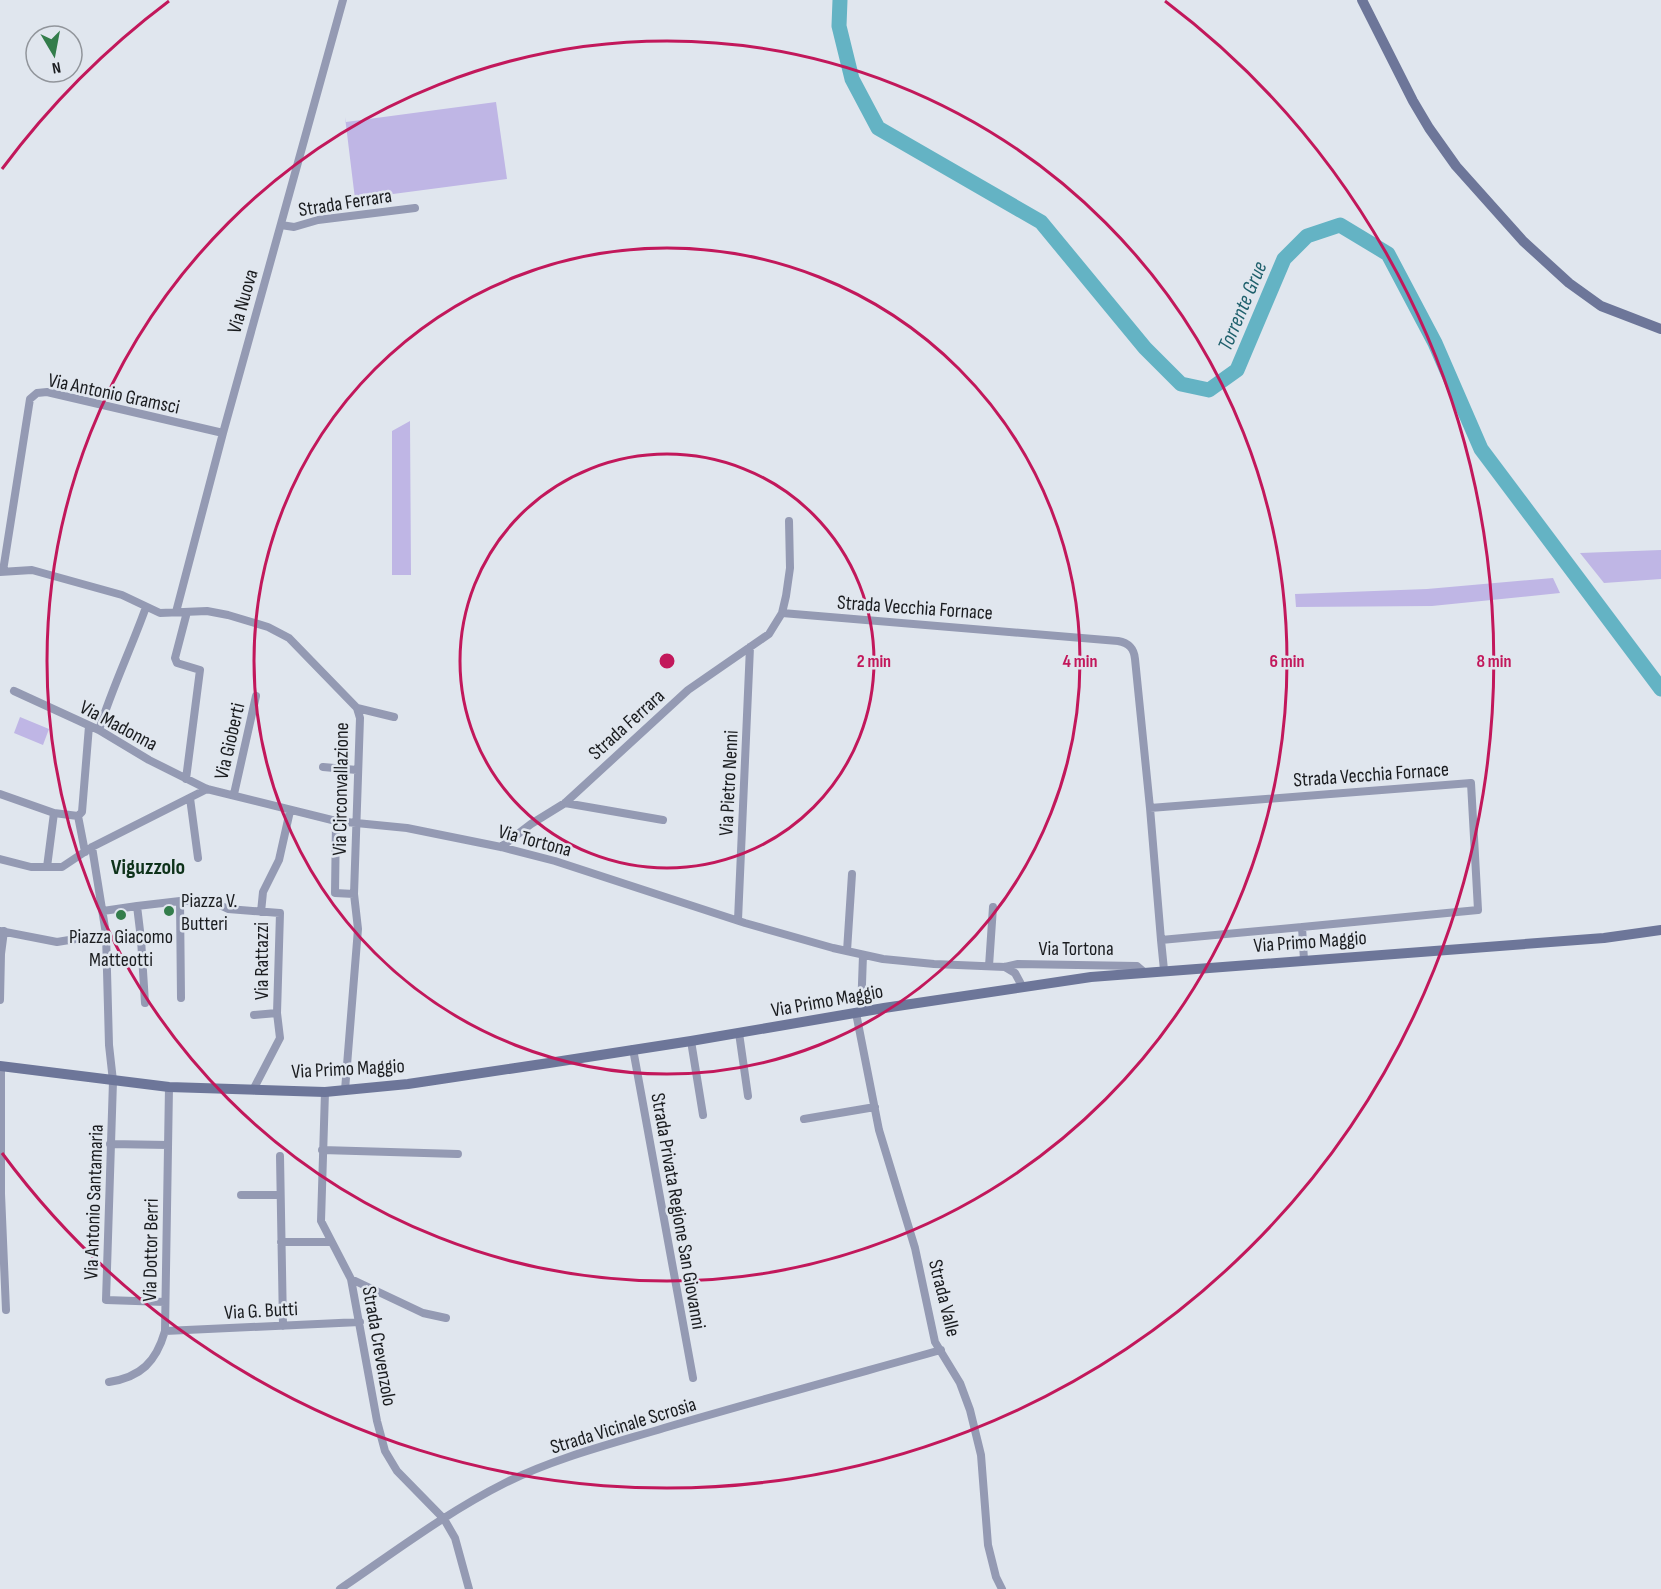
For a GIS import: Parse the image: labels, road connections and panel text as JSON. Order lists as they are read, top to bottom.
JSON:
{
  "streets": {
    "main road": ["Via Primo Maggio"],
    "street": [
      "Strada Ferrara",
      "Via Nuova",
      "Via Antonio Gramsci",
      "Strada Vecchia Fornace",
      "Via Madonna",
      "Via Gioberti",
      "Via Pietro Nenni",
      "Via Circonvallazione",
      "Via Tortona",
      "Via Rattazzi",
      "Via Antonio Santamaria",
      "Strada Privata Regione San Giovanni",
      "Via Dottor Berri",
      "Strada Valle",
      "Via G. Butti",
      "Strada Crevenzolo",
      "Strada Vicinale Scrosia"
    ]
  },
  "crossings": [
    ["Strada Ferrara", "Via Nuova"],
    ["Strada Ferrara", "Strada Vecchia Fornace"],
    ["Strada Ferrara", "Via Pietro Nenni"],
    ["Strada Ferrara", "Via Tortona"],
    ["Via Nuova", "Via Antonio Gramsci"],
    ["Via Nuova", "Via Circonvallazione"],
    ["Via Antonio Gramsci", "Via Circonvallazione"],
    ["Via Madonna", "Via Tortona"],
    ["Via Gioberti", "Via Tortona"],
    ["Via Pietro Nenni", "Via Tortona"],
    ["Via Circonvallazione", "Via Tortona"],
    ["Via Circonvallazione", "Via Primo Maggio"],
    ["Via Tortona", "Via Primo Maggio"],
    ["Via Tortona", "Via Rattazzi"],
    ["Via Tortona", "Strada Valle"],
    ["Via Primo Maggio", "Via Rattazzi"],
    ["Via Primo Maggio", "Via Antonio Santamaria"],
    ["Via Primo Maggio", "Strada Privata Regione San Giovanni"],
    ["Via Primo Maggio", "Via Dottor Berri"],
    ["Via Primo Maggio", "Strada Valle"],
    ["Via Primo Maggio", "Strada Crevenzolo"],
    ["Via Antonio Santamaria", "Via Dottor Berri"],
    ["Via Dottor Berri", "Via G. Butti"],
    ["Strada Valle", "Strada Vicinale Scrosia"],
    ["Via G. Butti", "Strada Crevenzolo"],
    ["Strada Crevenzolo", "Strada Vicinale Scrosia"]
  ],
  "districts": ["Viguzzolo"],
  "water": ["Torrente Grue"],
  "places": ["Piazza V. Butteri", "Piazza Giacomo Matteotti"],
  "north": "bottom",
  "rings": [
    "2 min",
    "4 min",
    "6 min",
    "8 min"
  ]
}
